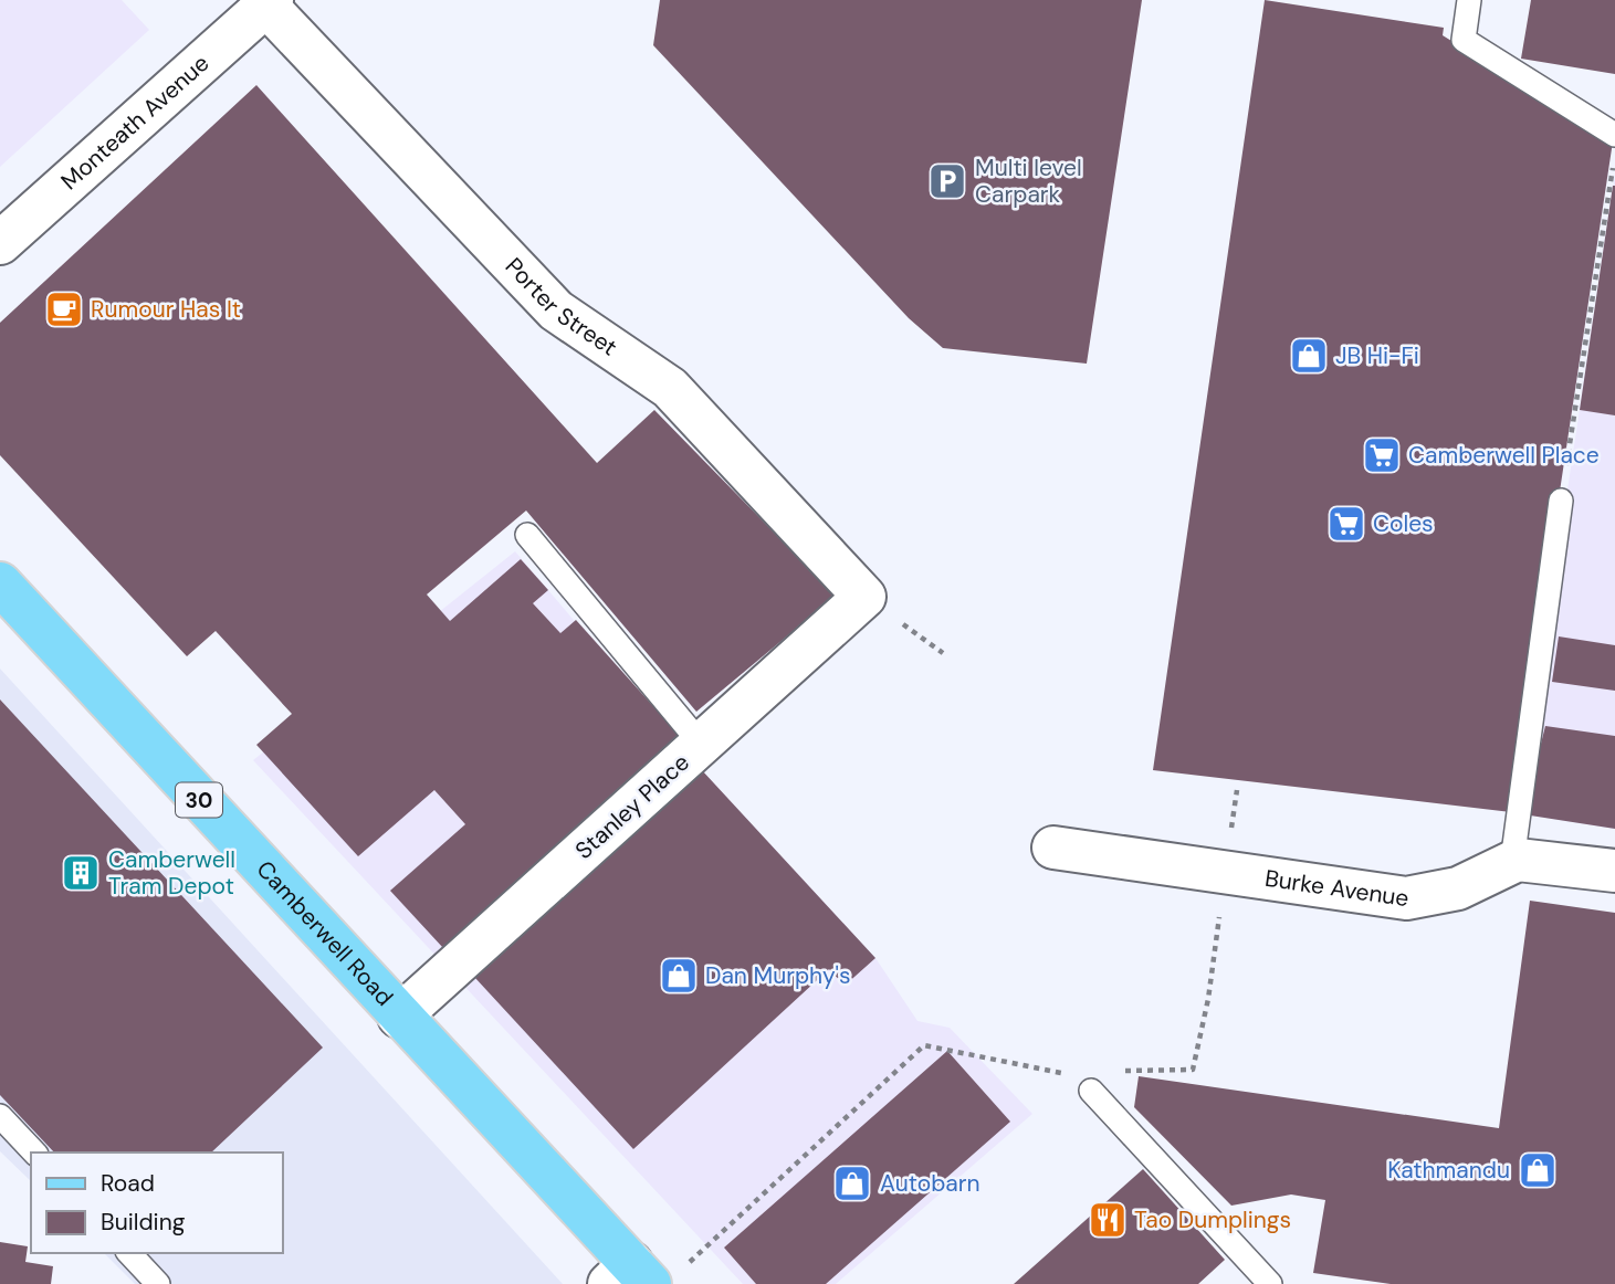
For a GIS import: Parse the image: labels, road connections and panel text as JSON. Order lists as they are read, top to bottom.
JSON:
{
  "streets": {
    "main road": ["30", "Camberwell Road"],
    "street": [
      "Monteath Avenue",
      "Porter Street",
      "Stanley Place",
      "Burke Avenue"
    ]
  },
  "crossings": [
    ["Monteath Avenue", "Porter Street"],
    ["Porter Street", "Stanley Place"],
    ["Stanley Place", "Camberwell Road"]
  ],
  "places": {
    "parking": ["Multi level Carpark"],
    "cafe": ["Rumour Has It"],
    "shop": [
      "JB Hi-Fi",
      "Dan Murphy's",
      "Kathmandu",
      "Autobarn"
    ],
    "supermarket": ["Camberwell Place", "Coles"],
    "building": ["Camberwell Tram Depot"],
    "restaurant": ["Tao Dumplings"]
  },
  "legend": ["Road", "Building"]
}
